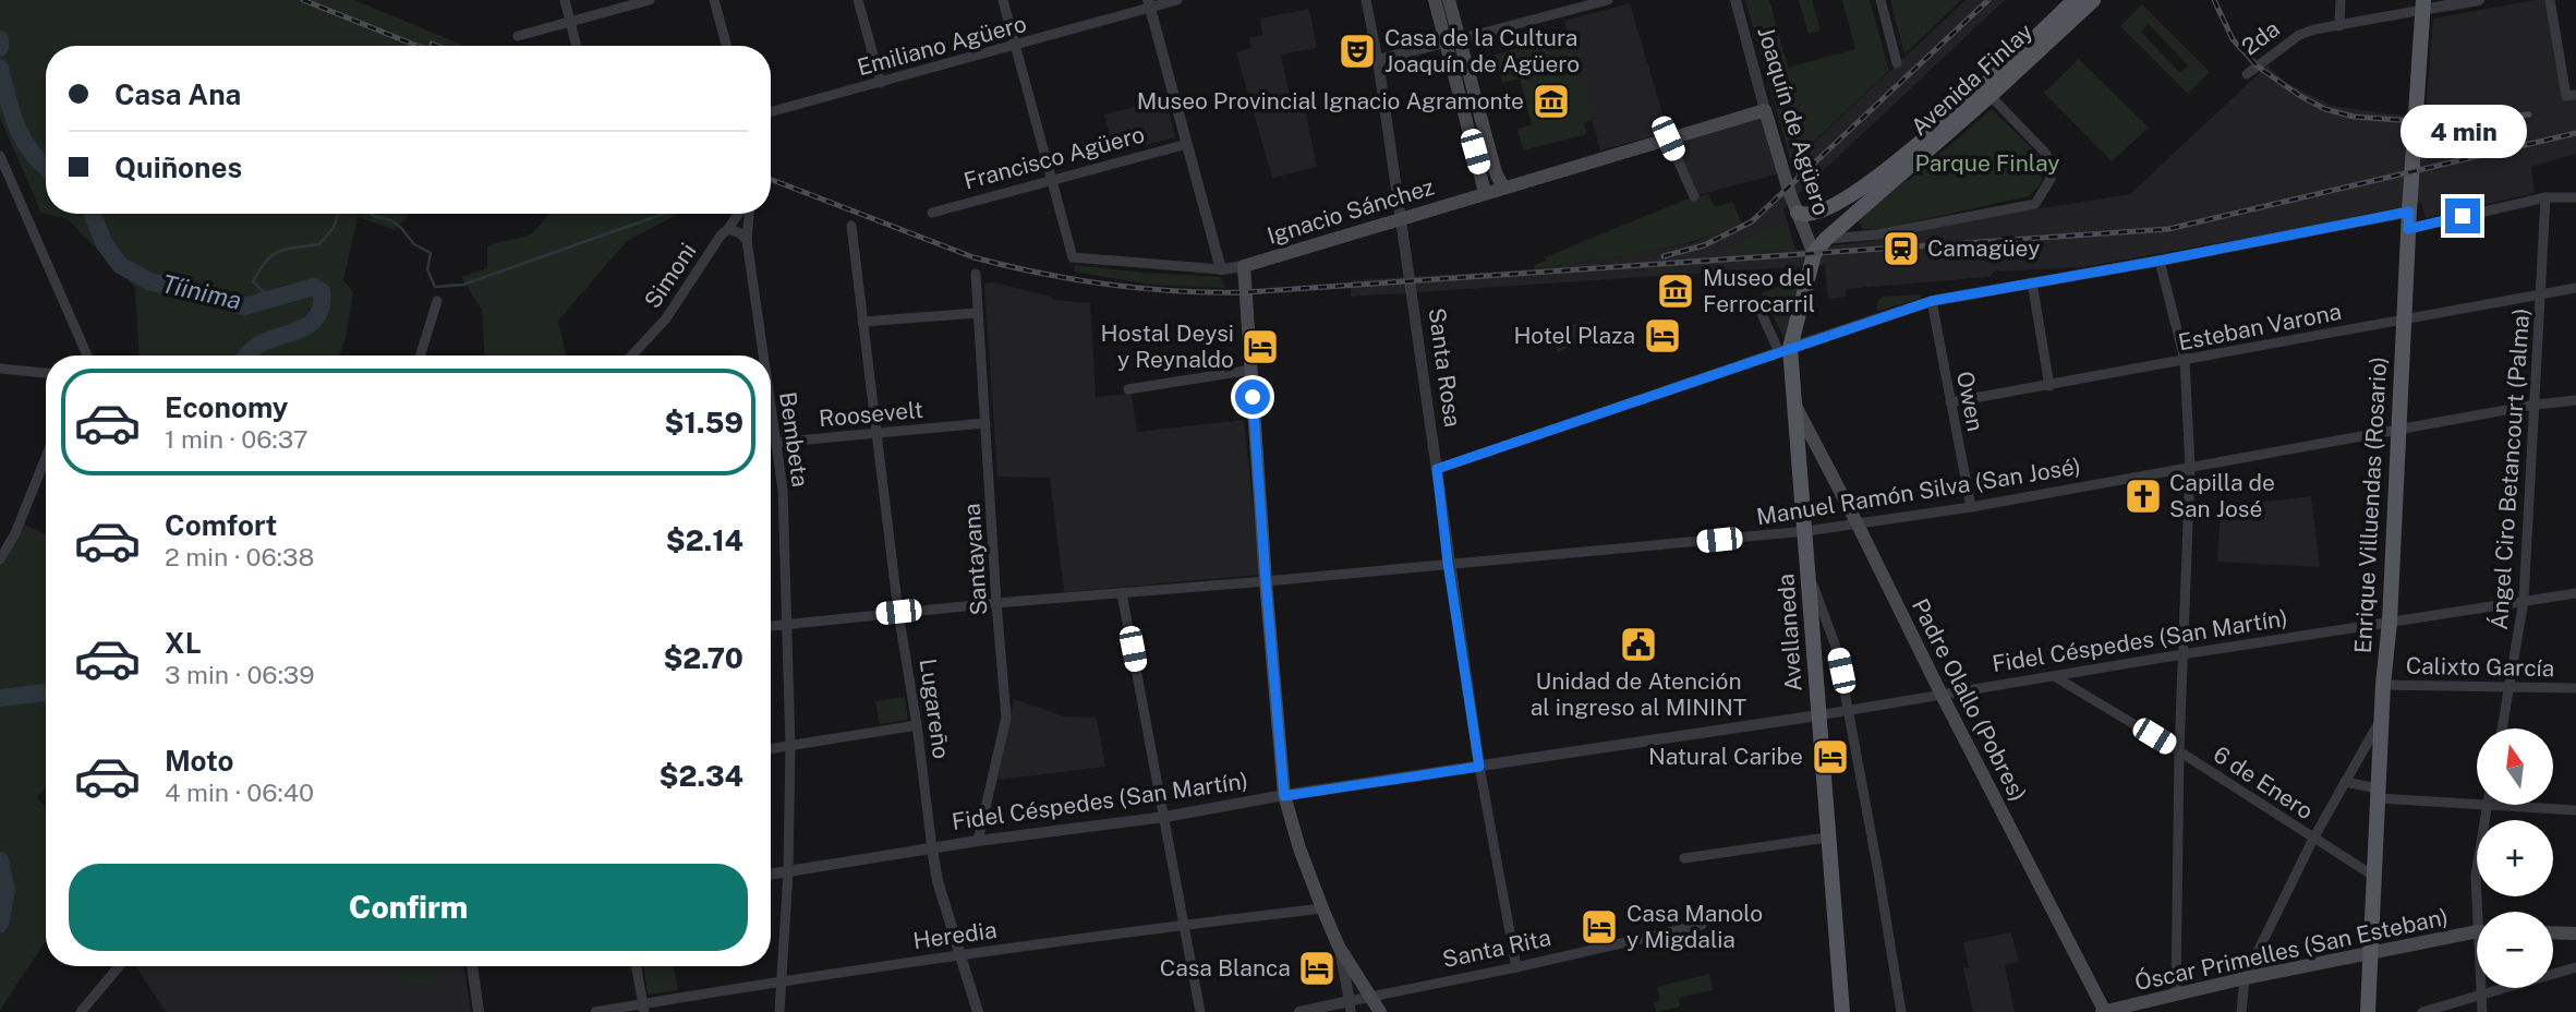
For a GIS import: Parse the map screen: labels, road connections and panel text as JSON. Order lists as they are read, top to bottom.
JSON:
{
  "streets": {
    "main road": [
      "Avenida Finlay",
      "Joaquín de Agüero",
      "Ignacio Sánchez",
      "Enrique Villuendas (Rosario)",
      "Avellaneda",
      "Padre Olallo (Pobres)",
      "Óscar Primelles (San Esteban)"
    ],
    "street": [
      "2da",
      "Emiliano Agüero",
      "Francisco Agüero",
      "Simoni",
      "Esteban Varona",
      "Santa Rosa",
      "Owen",
      "Roosevelt",
      "Bembeta",
      "Ángel Ciro Betancourt (Palma)",
      "Manuel Ramón Silva (San José)",
      "Santayana",
      "Fidel Céspedes (San Martín)",
      "Calixto García",
      "Lugareño",
      "6 de Enero",
      "Heredia",
      "Santa Rita"
    ]
  },
  "crossings": [
    ["2da", "Enrique Villuendas (Rosario)"],
    ["Avenida Finlay", "Joaquín de Agüero"],
    ["Avenida Finlay", "Avellaneda"],
    ["Joaquín de Agüero", "Ignacio Sánchez"],
    ["Joaquín de Agüero", "Avellaneda"],
    ["Francisco Agüero", "Ignacio Sánchez"],
    ["Ignacio Sánchez", "Santa Rosa"],
    ["Esteban Varona", "Owen"],
    ["Esteban Varona", "Ángel Ciro Betancourt (Palma)"],
    ["Esteban Varona", "Enrique Villuendas (Rosario)"],
    ["Santa Rosa", "Manuel Ramón Silva (San José)"],
    ["Santa Rosa", "Fidel Céspedes (San Martín)"],
    ["Santa Rosa", "Santa Rita"],
    ["Owen", "Manuel Ramón Silva (San José)"],
    ["Roosevelt", "Bembeta"],
    ["Roosevelt", "Santayana"],
    ["Roosevelt", "Lugareño"],
    ["Bembeta", "Manuel Ramón Silva (San José)"],
    ["Bembeta", "Fidel Céspedes (San Martín)"],
    ["Bembeta", "Heredia"],
    ["Ángel Ciro Betancourt (Palma)", "Manuel Ramón Silva (San José)"],
    ["Ángel Ciro Betancourt (Palma)", "Fidel Céspedes (San Martín)"],
    ["Ángel Ciro Betancourt (Palma)", "Calixto García"],
    ["Manuel Ramón Silva (San José)", "Enrique Villuendas (Rosario)"],
    ["Manuel Ramón Silva (San José)", "Santayana"],
    ["Manuel Ramón Silva (San José)", "Avellaneda"],
    ["Manuel Ramón Silva (San José)", "Padre Olallo (Pobres)"],
    ["Manuel Ramón Silva (San José)", "Lugareño"],
    ["Enrique Villuendas (Rosario)", "Fidel Céspedes (San Martín)"],
    ["Enrique Villuendas (Rosario)", "Calixto García"],
    ["Enrique Villuendas (Rosario)", "6 de Enero"],
    ["Enrique Villuendas (Rosario)", "Óscar Primelles (San Esteban)"],
    ["Santayana", "Fidel Céspedes (San Martín)"],
    ["Avellaneda", "Fidel Céspedes (San Martín)"],
    ["Avellaneda", "Padre Olallo (Pobres)"],
    ["Fidel Céspedes (San Martín)", "Padre Olallo (Pobres)"],
    ["Fidel Céspedes (San Martín)", "Lugareño"],
    ["Fidel Céspedes (San Martín)", "6 de Enero"],
    ["Padre Olallo (Pobres)", "Óscar Primelles (San Esteban)"],
    ["Lugareño", "Heredia"]
  ],
  "water": ["Tíinima"],
  "parks": ["Parque Finlay"],
  "places": {
    "theatre": ["Casa de la Cultura Joaquín de Agüero"],
    "museum": ["Museo Provincial Ignacio Agramonte", "Museo del Ferrocarril"],
    "station": ["Camagüey"],
    "hotel": [
      "Hotel Plaza",
      "Hostal Deysi y Reynaldo",
      "Natural Caribe",
      "Casa Manolo y Migdalia",
      "Casa Blanca"
    ],
    "church": ["Capilla de San José"],
    "public building": ["Unidad de Atención al ingreso al MININT"]
  },
  "north": "top",
  "page": {
    "banner": ["Casa Ana", "Quiñones"],
    "bubble": "4 min",
    "list": [
      {
        "name": "Economy",
        "note": "1 min · 06:37",
        "value": "$1.59"
      },
      {
        "name": "Comfort",
        "note": "2 min · 06:38",
        "value": "$2.14"
      },
      {
        "name": "XL",
        "note": "3 min · 06:39",
        "value": "$2.70"
      },
      {
        "name": "Moto",
        "note": "4 min · 06:40",
        "value": "$2.34"
      }
    ],
    "map_buttons": ["+", "−"],
    "buttons": "Confirm"
  }
}
